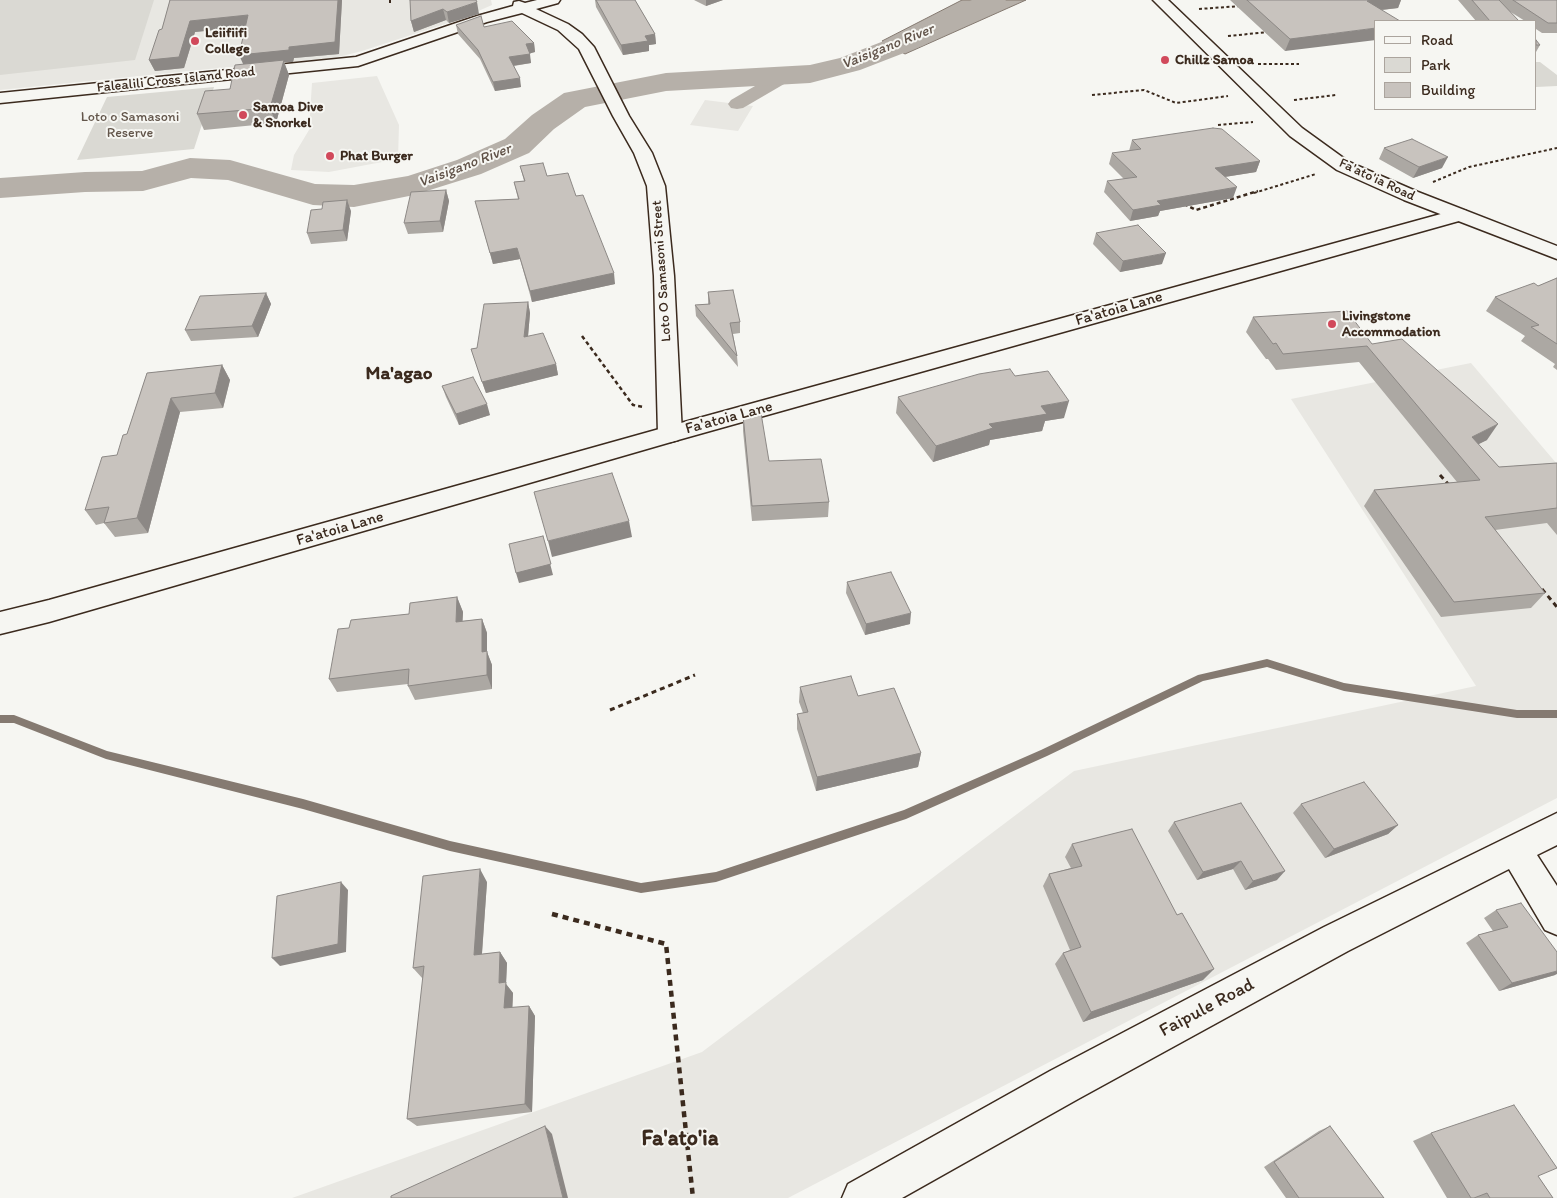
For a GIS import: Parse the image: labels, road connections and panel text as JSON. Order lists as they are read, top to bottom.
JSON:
{
  "streets": {
    "main road": [
      "Falealili Cross Island Road",
      "Fa'ato'ia Road",
      "Loto O Samasoni Street",
      "Fa'atoia Lane",
      "Faipule Road"
    ]
  },
  "crossings": [
    ["Fa'ato'ia Road", "Fa'atoia Lane"],
    ["Loto O Samasoni Street", "Fa'atoia Lane"]
  ],
  "districts": ["Ma'agao", "Fa'ato'ia"],
  "water": ["Vaisigano River"],
  "parks": ["Loto o Samasoni Reserve"],
  "places": [
    "Leiifiifi College",
    "Chillz Samoa",
    "Samoa Dive & Snorkel",
    "Phat Burger",
    "Livingstone Accommodation"
  ],
  "legend": ["Road", "Park", "Building"]
}
